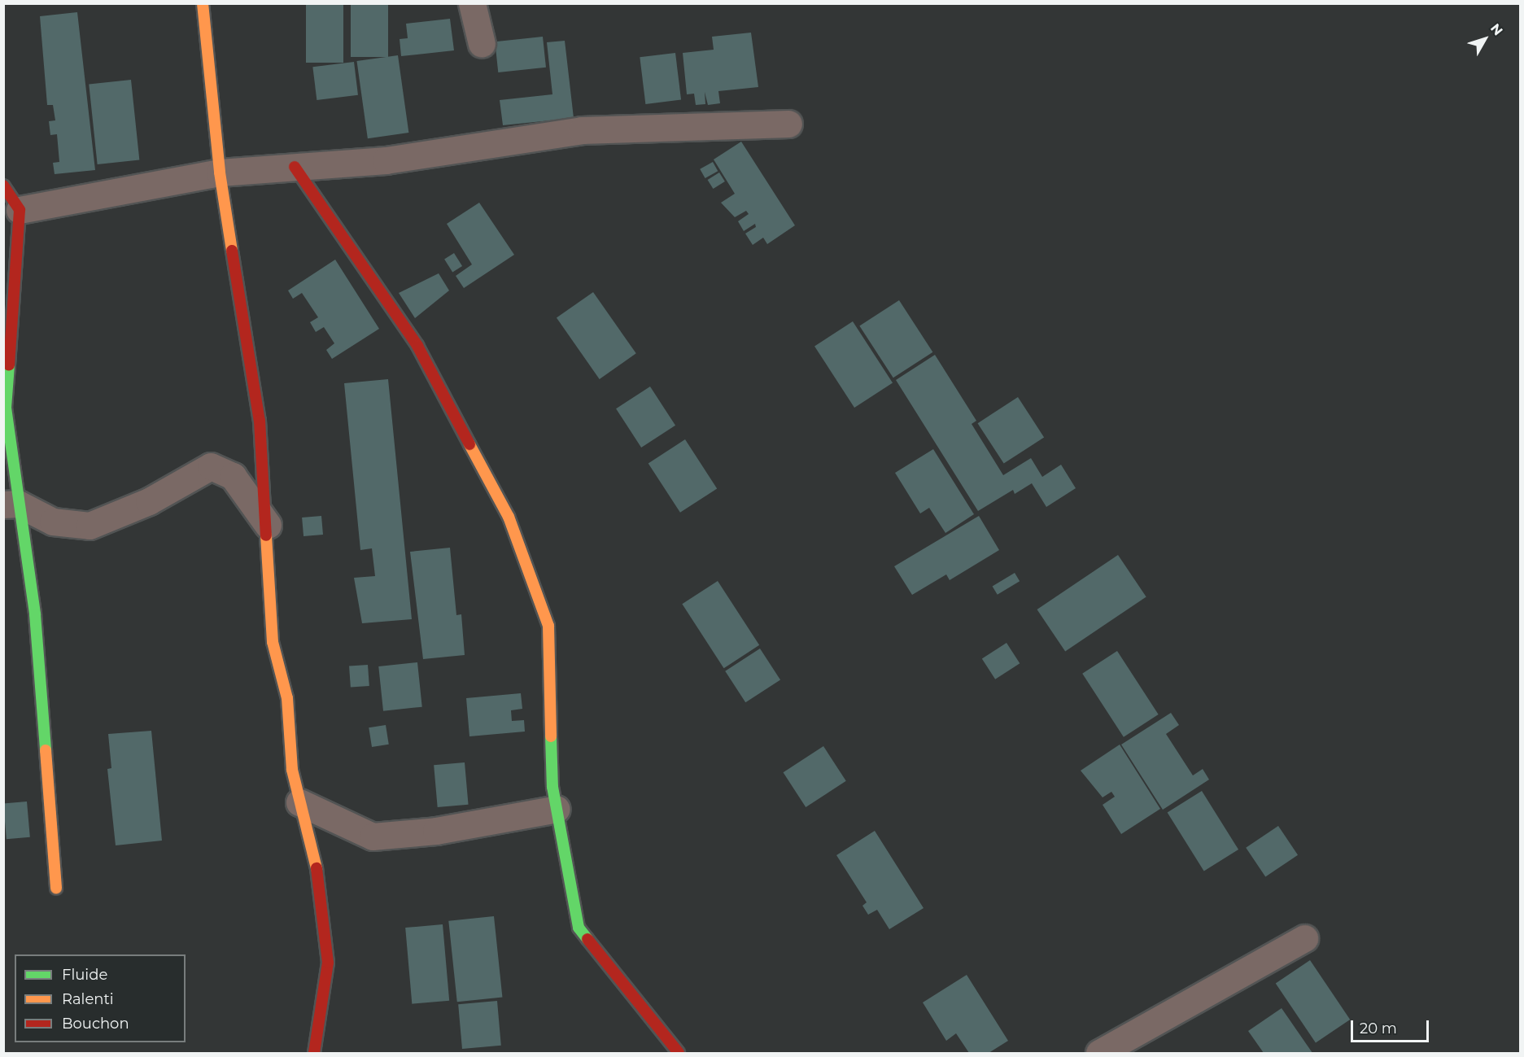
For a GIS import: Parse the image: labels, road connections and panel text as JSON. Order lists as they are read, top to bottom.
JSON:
{
  "legend": ["Fluide", "Ralenti", "Bouchon"],
  "scale_bar": "20 m",
  "north": "top right"
}
